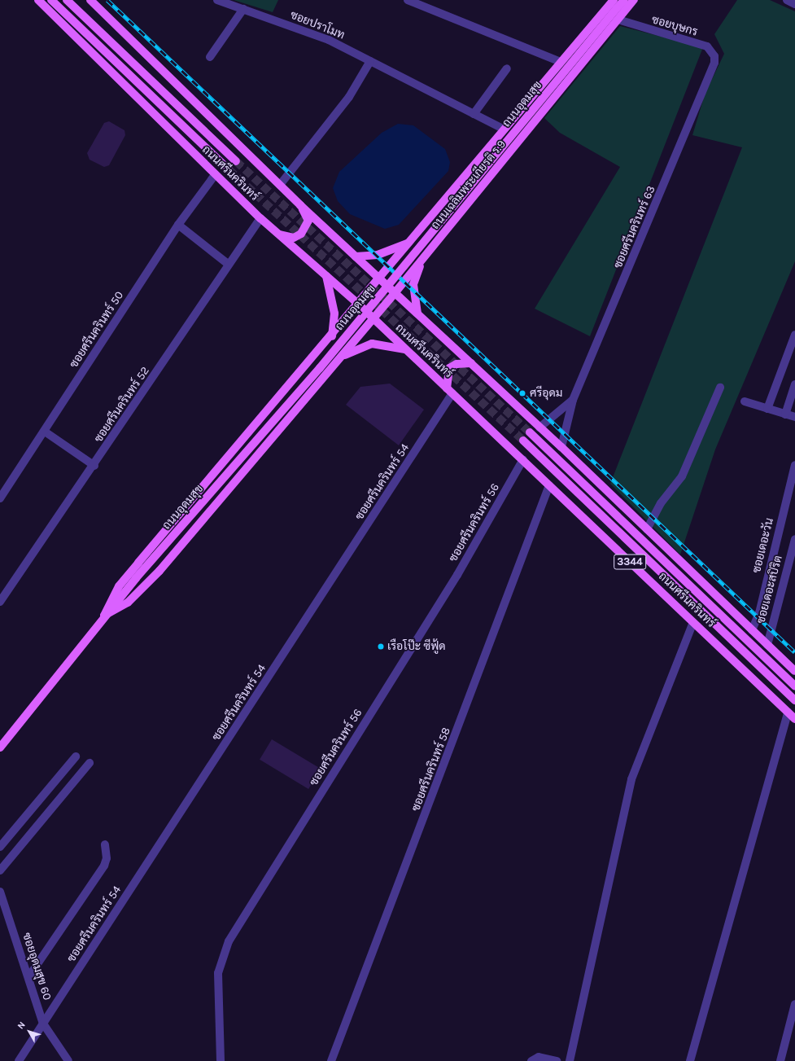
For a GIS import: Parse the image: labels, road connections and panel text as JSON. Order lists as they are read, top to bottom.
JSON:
{
  "streets": {
    "main road": [
      "ถนนอุดมสุข",
      "ถนนศรีนครินทร์",
      "ถนนเฉลิมพระเกียรติ ร.9",
      "3344"
    ],
    "street": [
      "ซอยปราโมท",
      "ซอยบุษกร",
      "ซอยศรีนครินทร์ 63",
      "ซอยศรีนครินทร์ 50",
      "ซอยศรีนครินทร์ 52",
      "ซอยศรีนครินทร์ 54",
      "ซอยศรีนครินทร์ 56",
      "ซอยเดอะวัน",
      "ซอยเดอะสปิริต",
      "ซอยศรีนครินทร์ 58",
      "ซอยอุดมสุข 60"
    ]
  },
  "crossings": [
    ["ซอยปราโมท", "ถนนเฉลิมพระเกียรติ ร.9"],
    ["ซอยบุษกร", "ถนนเฉลิมพระเกียรติ ร.9"],
    ["ซอยบุษกร", "ซอยศรีนครินทร์ 63"],
    ["ถนนอุดมสุข", "ถนนศรีนครินทร์"],
    ["ถนนอุดมสุข", "ถนนเฉลิมพระเกียรติ ร.9"],
    ["ถนนศรีนครินทร์", "ถนนเฉลิมพระเกียรติ ร.9"],
    ["ถนนศรีนครินทร์", "ซอยศรีนครินทร์ 63"],
    ["ถนนศรีนครินทร์", "ซอยศรีนครินทร์ 50"],
    ["ถนนศรีนครินทร์", "ซอยศรีนครินทร์ 52"],
    ["ถนนศรีนครินทร์", "ซอยศรีนครินทร์ 54"],
    ["ถนนศรีนครินทร์", "ซอยศรีนครินทร์ 56"],
    ["ถนนศรีนครินทร์", "ซอยเดอะวัน"],
    ["ถนนศรีนครินทร์", "ซอยเดอะสปิริต"],
    ["ถนนศรีนครินทร์", "ซอยศรีนครินทร์ 58"],
    ["ซอยศรีนครินทร์ 54", "ซอยอุดมสุข 60"]
  ],
  "places": ["ศรีอุดม", "เรือโป๊ะ ซีฟู้ด"],
  "north": "top left"
}
